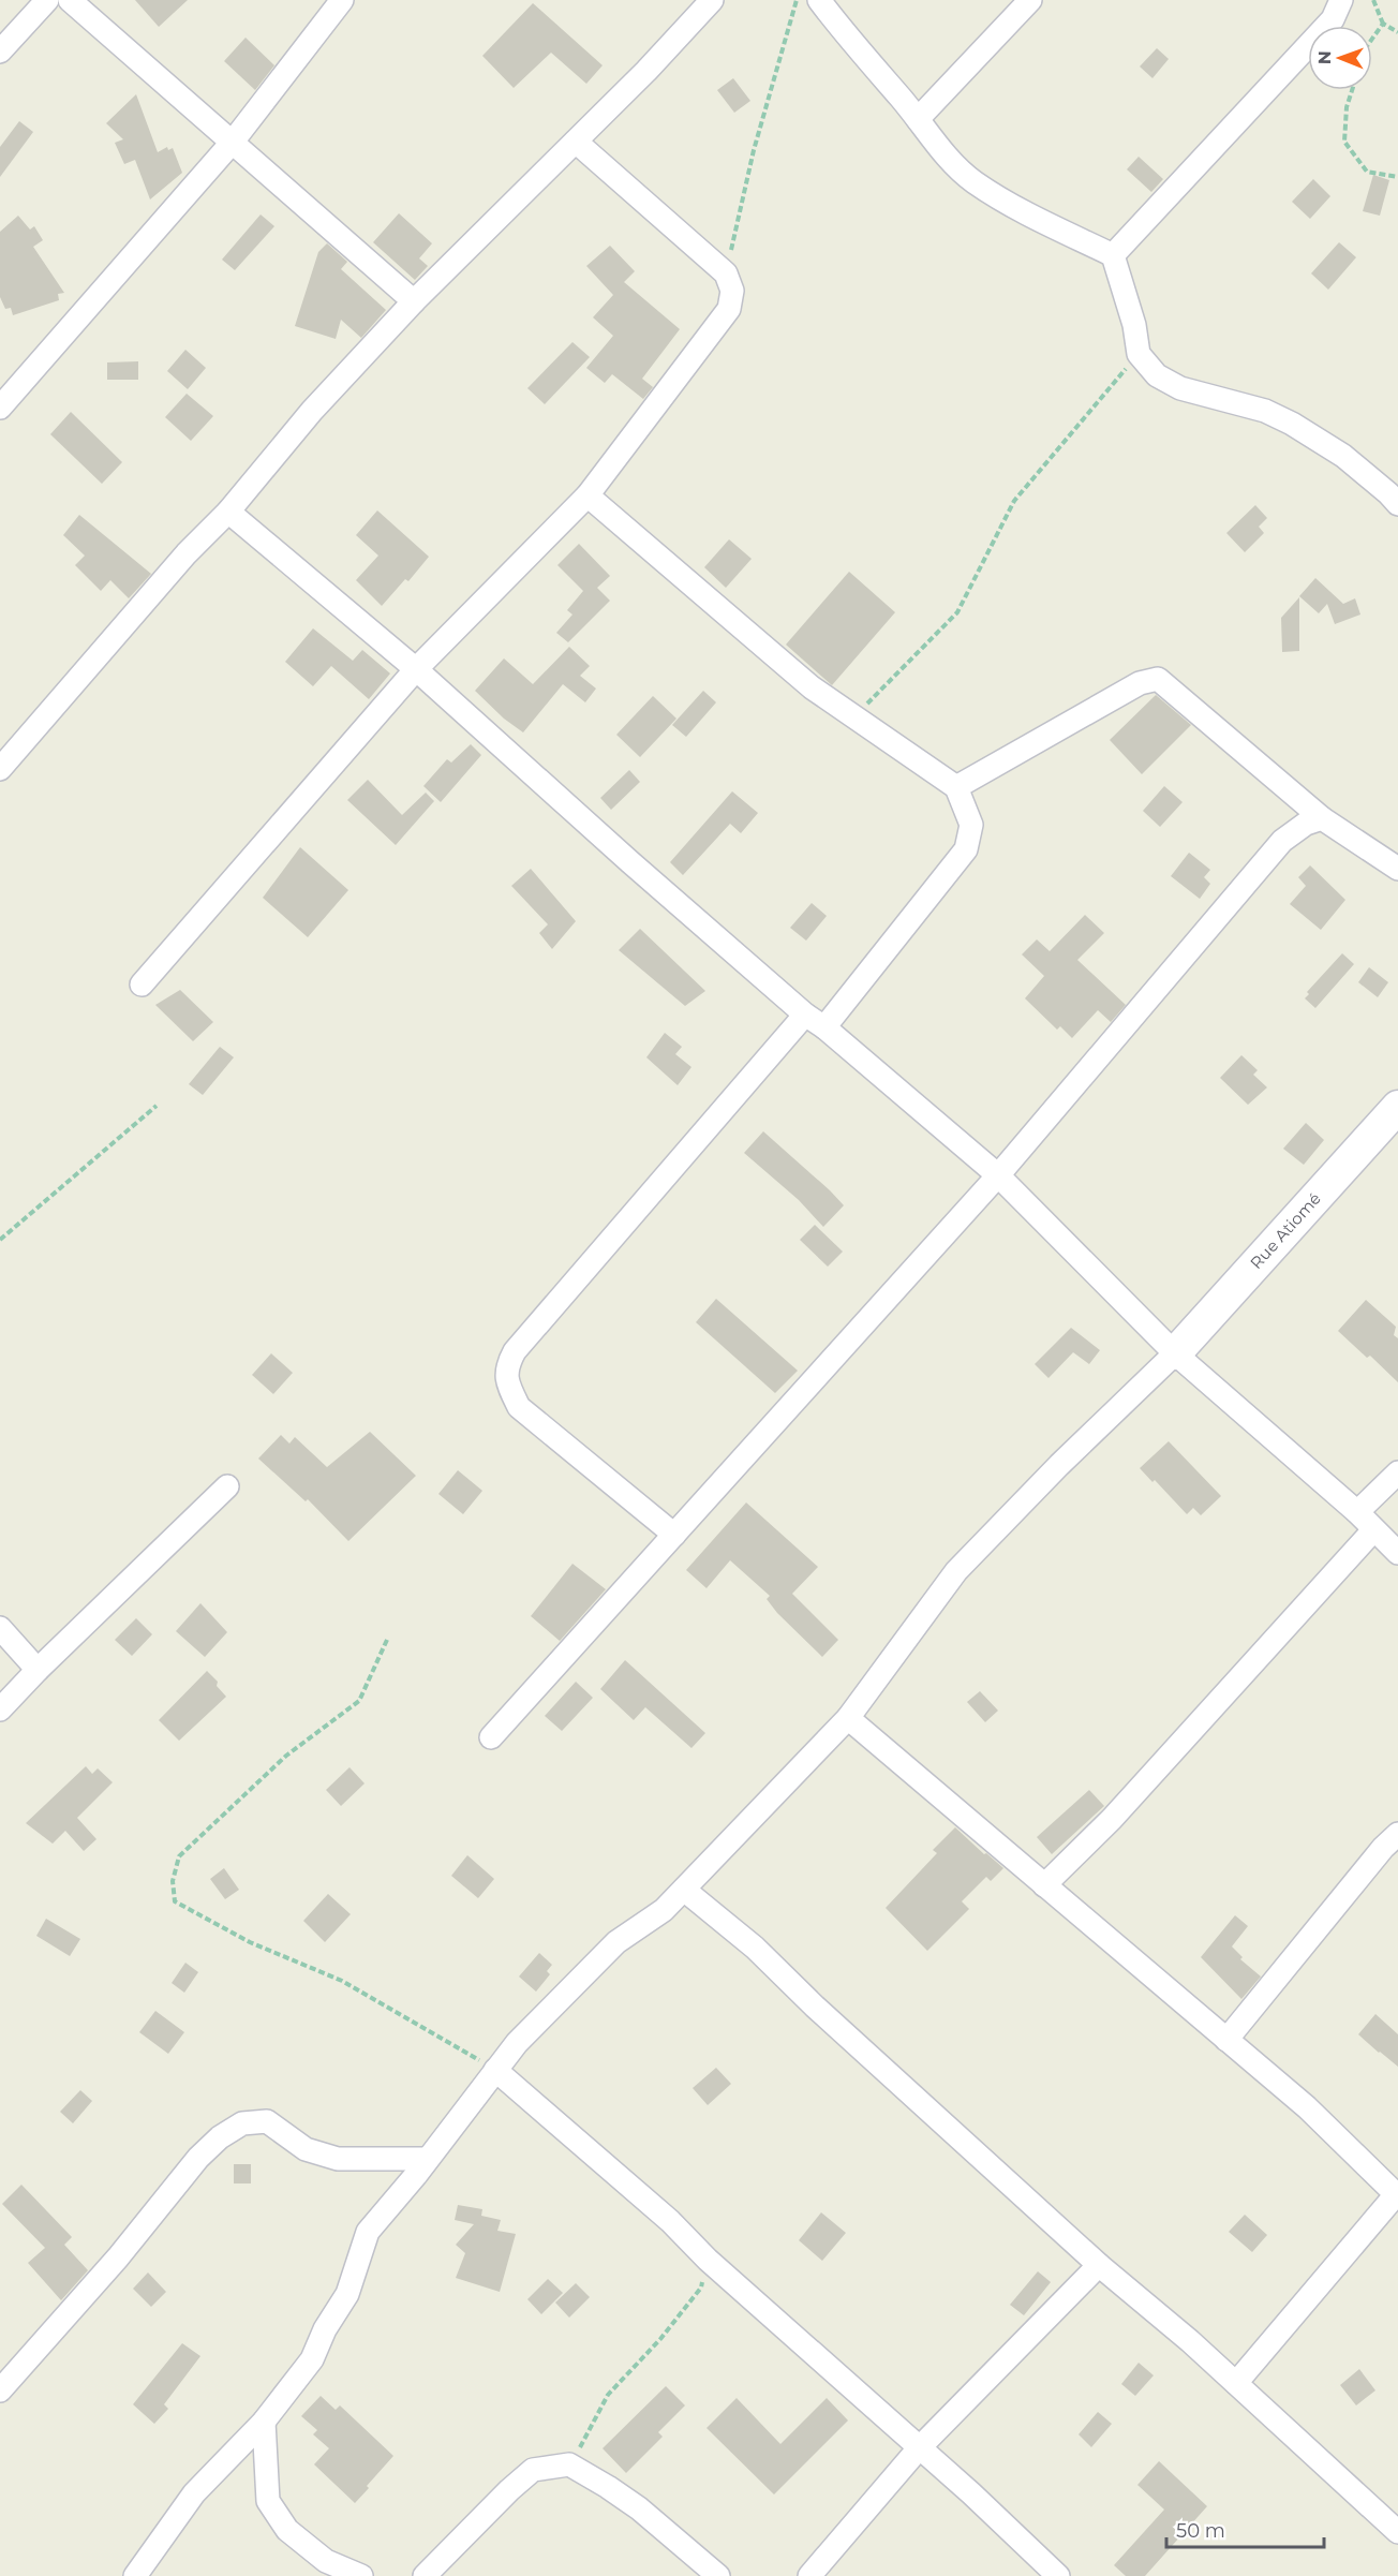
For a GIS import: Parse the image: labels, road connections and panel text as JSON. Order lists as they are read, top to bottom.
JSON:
{
  "streets": {
    "street": ["Rue Atiomé"]
  },
  "scale_bar": "50 m",
  "north": "left"
}
